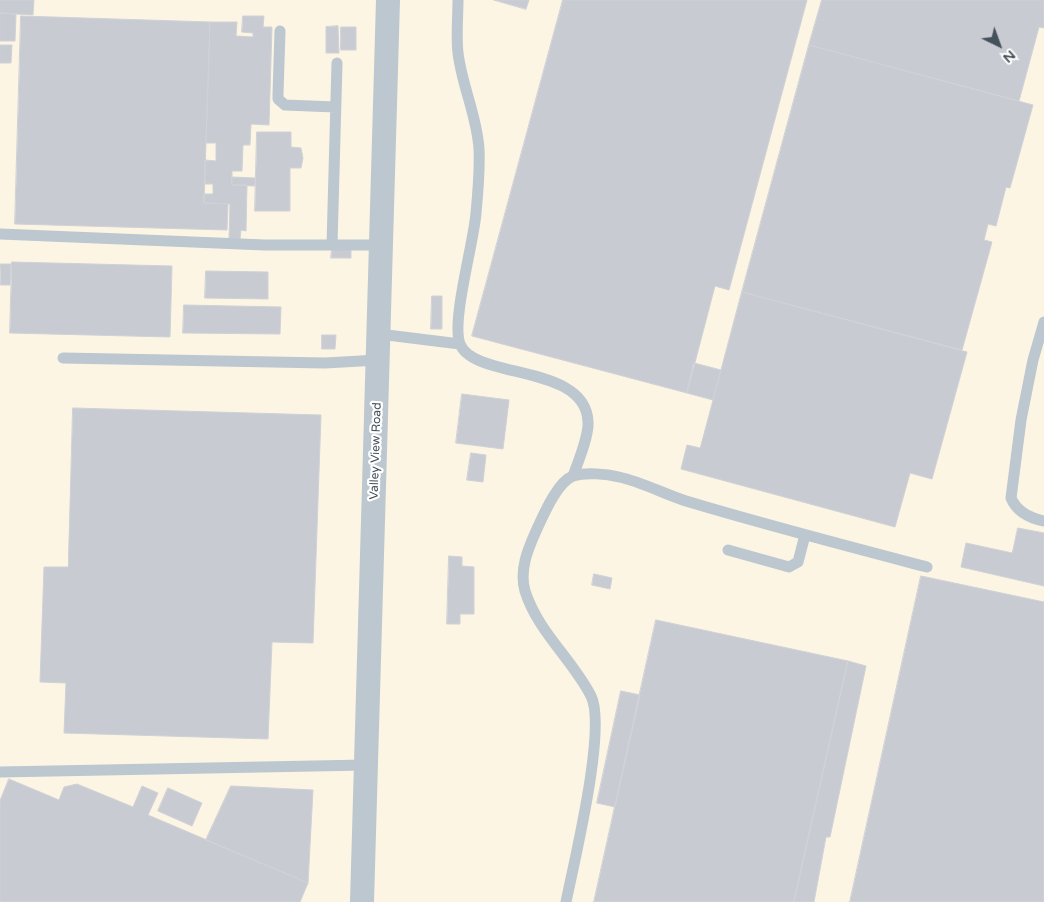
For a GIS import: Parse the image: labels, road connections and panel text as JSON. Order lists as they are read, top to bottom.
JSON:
{
  "streets": {
    "street": ["Valley View Road"]
  },
  "north": "bottom right"
}
